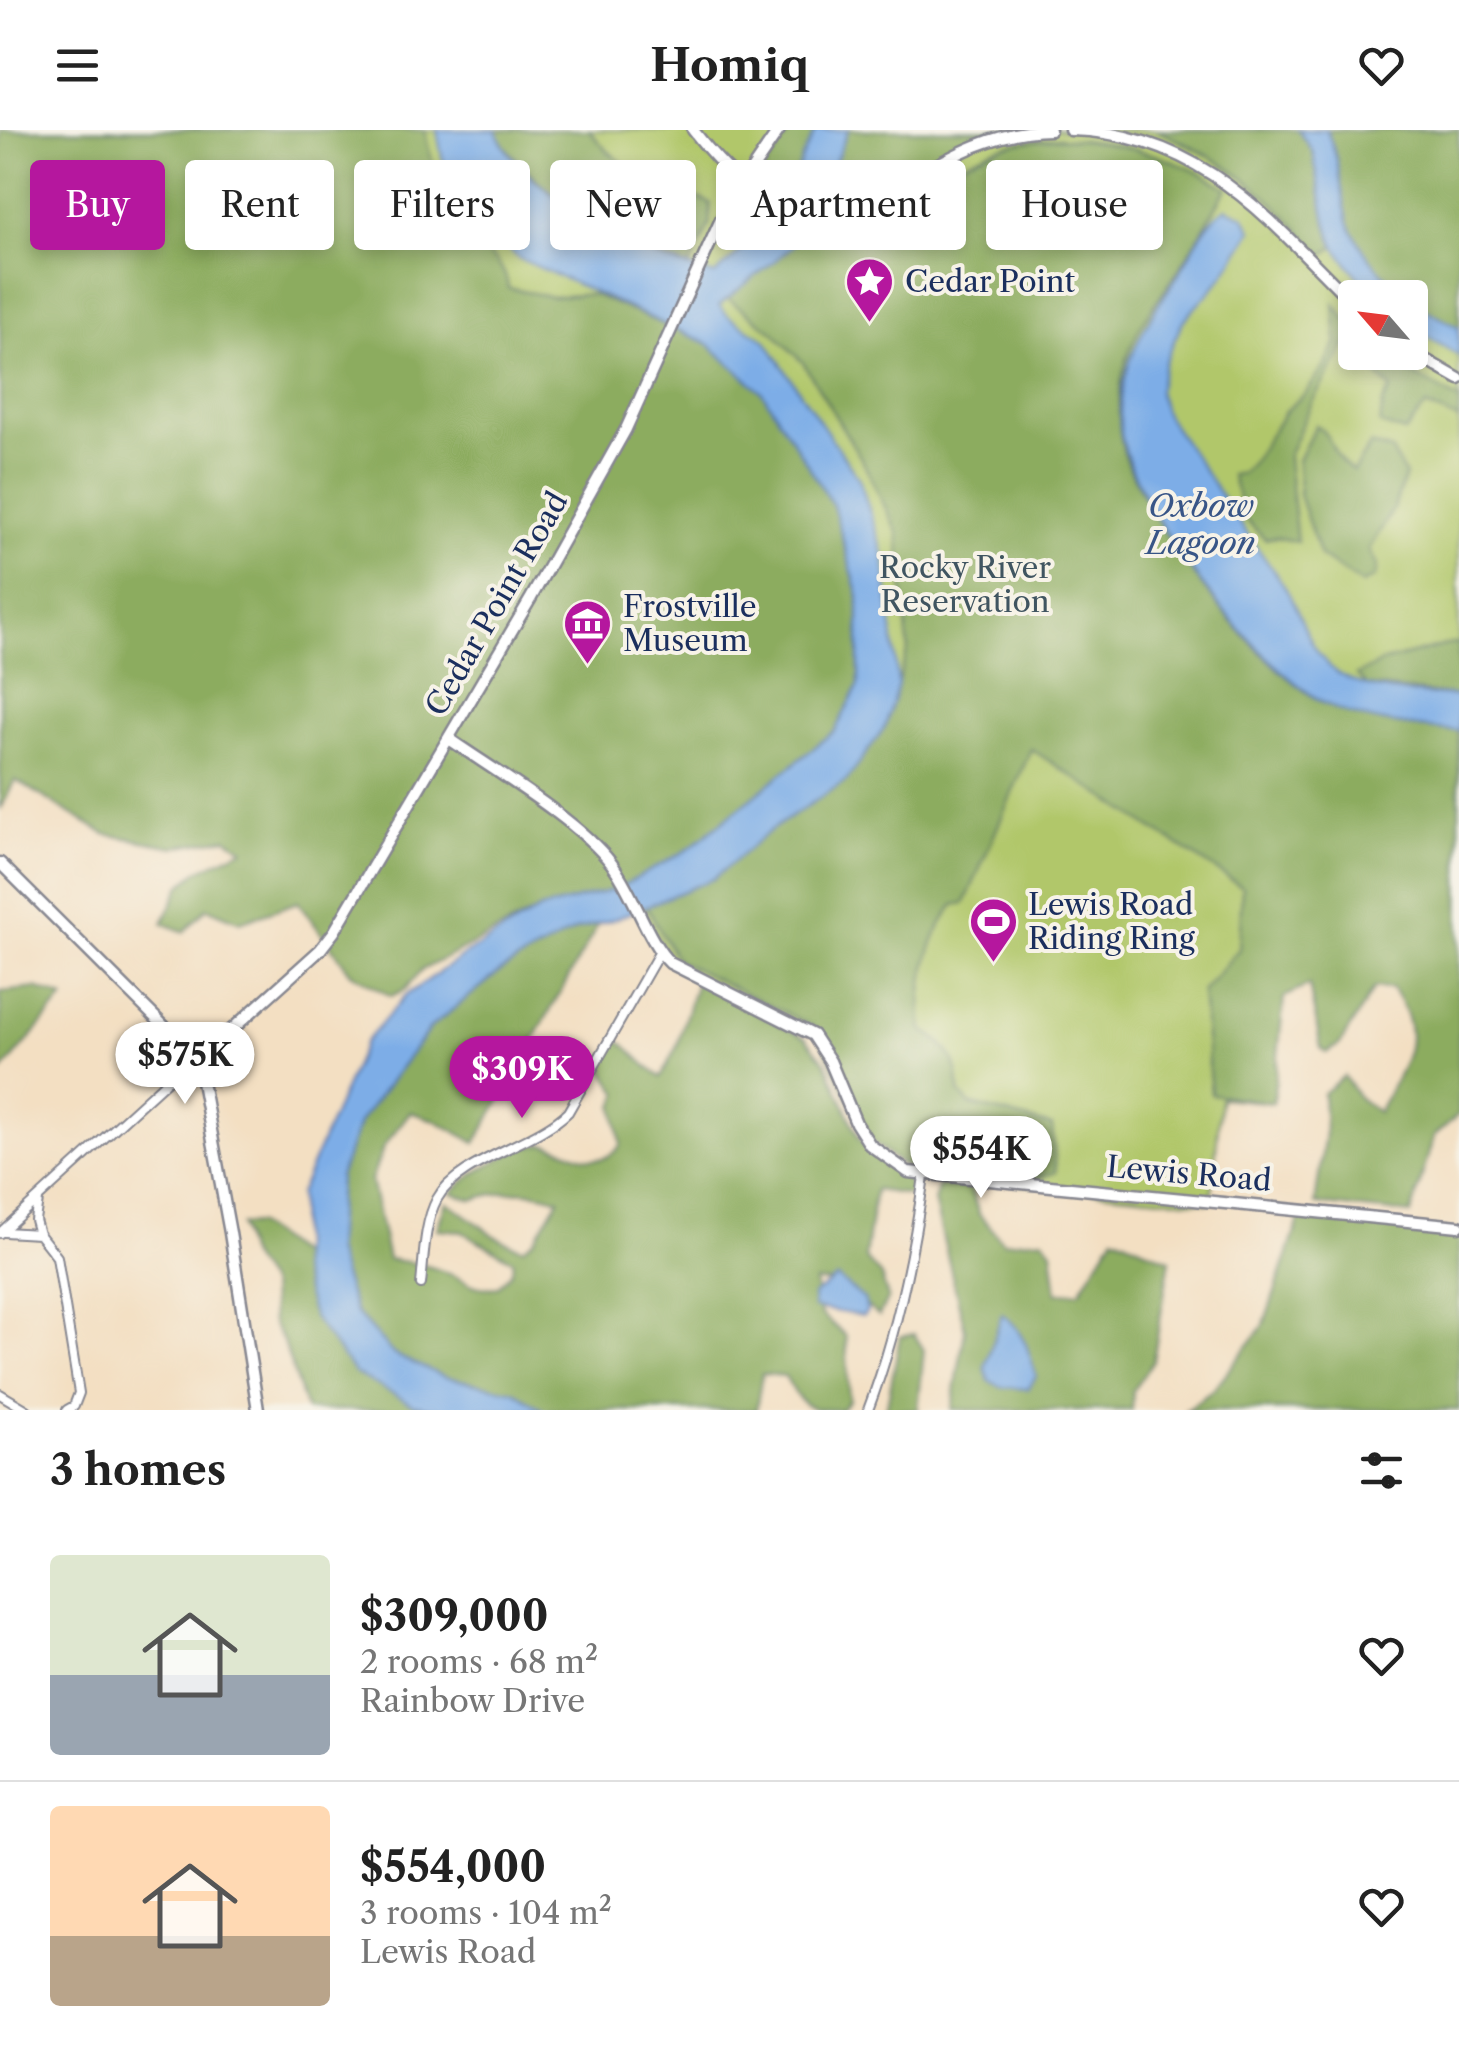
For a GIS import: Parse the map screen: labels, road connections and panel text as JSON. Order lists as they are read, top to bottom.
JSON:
{
  "streets": {
    "street": ["Cedar Point Road", "Lewis Road"]
  },
  "water": ["Oxbow Lagoon"],
  "parks": ["Rocky River Reservation"],
  "places": {
    "place": ["Cedar Point"],
    "museum": ["Frostville Museum"],
    "sports": ["Lewis Road Riding Ring"]
  },
  "north": "top left",
  "page": {
    "header": "Homiq",
    "chip": [
      "Buy",
      "Rent",
      "Filters",
      "New",
      "Apartment",
      "House"
    ],
    "price": ["$575K", "$309K", "$554K"],
    "heading": "3 homes",
    "list": [
      {
        "name": "$309,000",
        "note": "2 rooms · 68 m² · Rainbow Drive"
      },
      {
        "name": "$554,000",
        "note": "3 rooms · 104 m² · Lewis Road"
      }
    ]
  }
}
